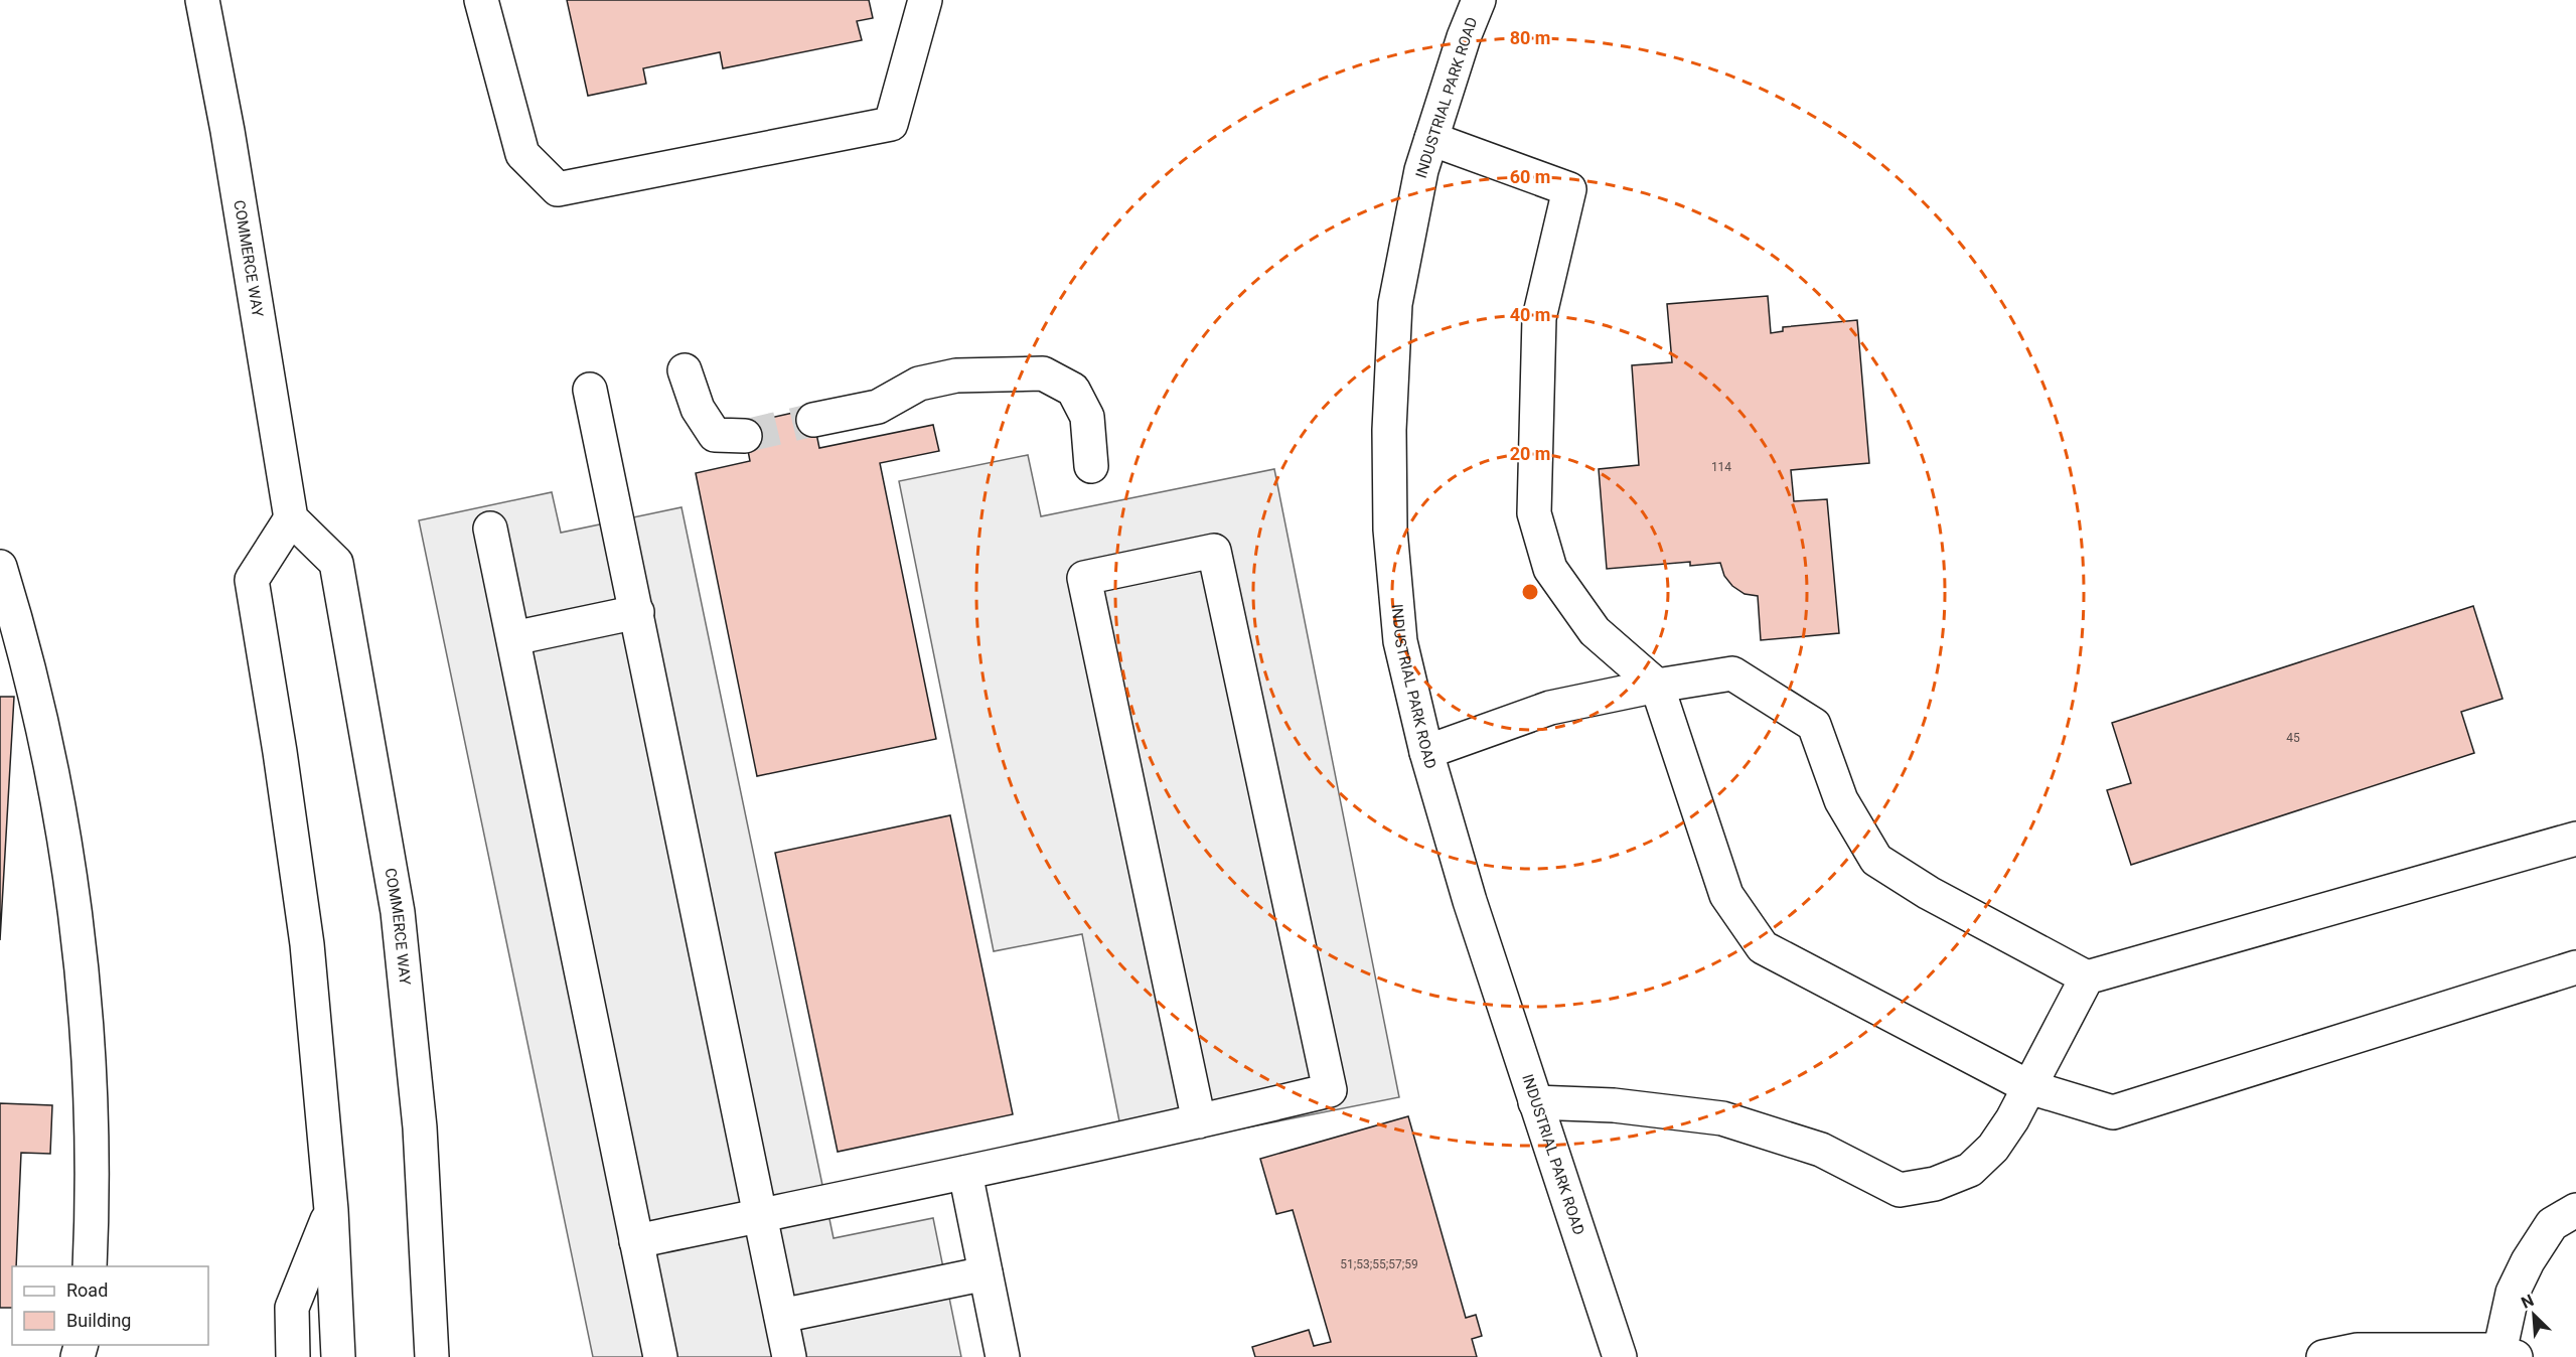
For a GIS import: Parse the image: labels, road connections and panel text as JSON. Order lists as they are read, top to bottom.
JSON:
{
  "streets": {
    "main road": ["INDUSTRIAL PARK ROAD", "COMMERCE WAY"]
  },
  "house_numbers": ["114", "45", "51;53;55;57;59"],
  "legend": ["Road", "Building"],
  "north": "top left",
  "rings": [
    "80 m",
    "60 m",
    "40 m",
    "20 m"
  ]
}
